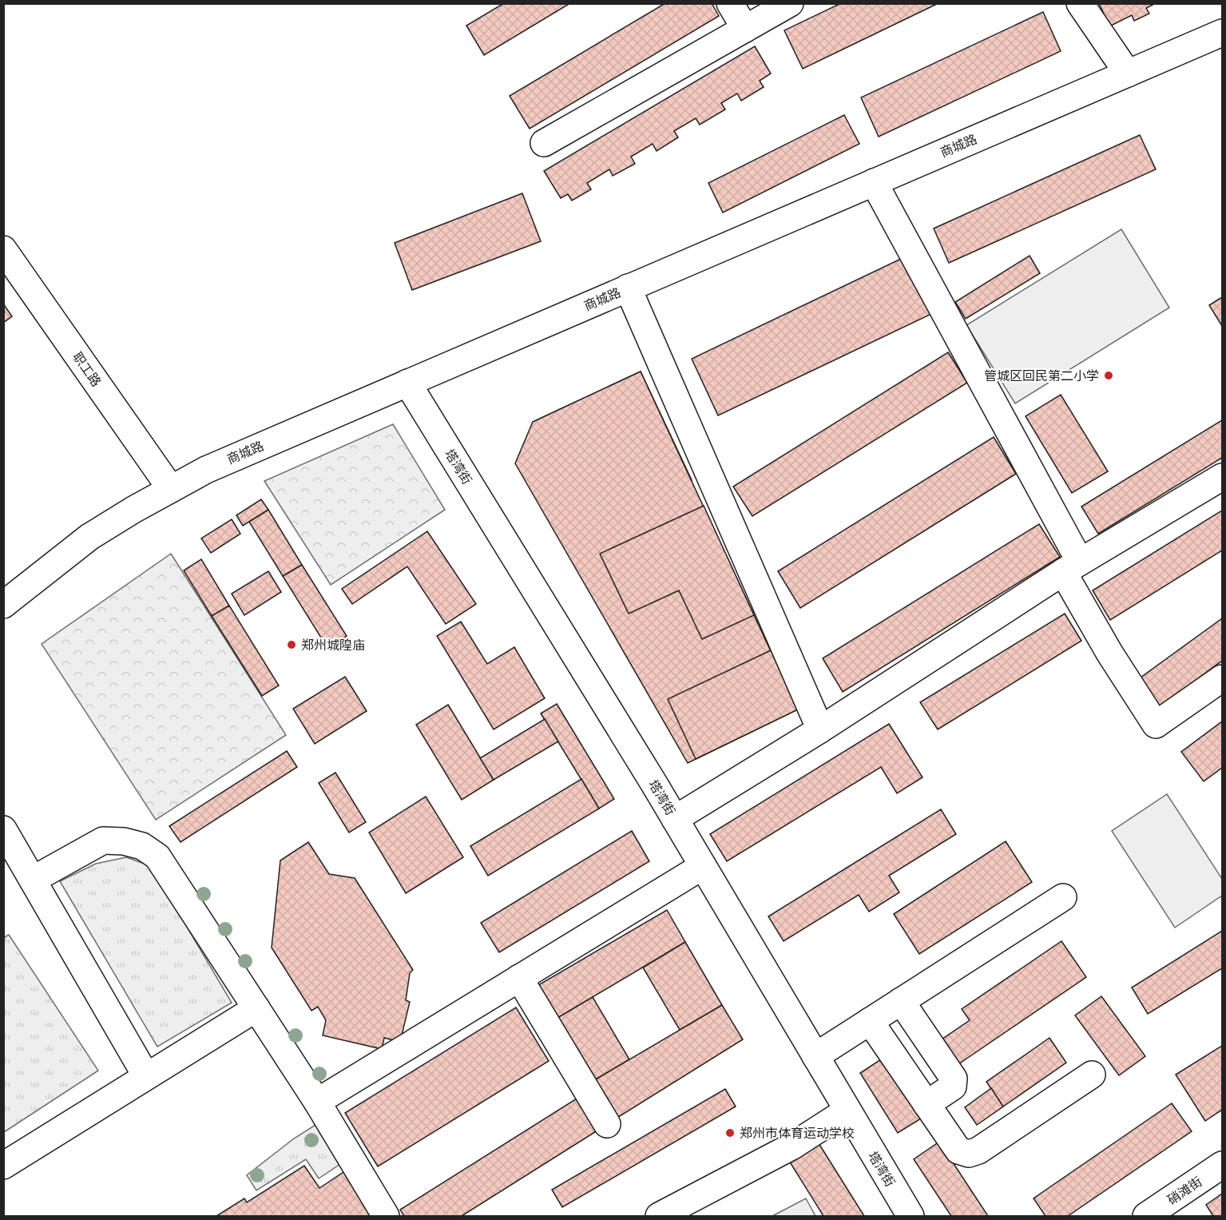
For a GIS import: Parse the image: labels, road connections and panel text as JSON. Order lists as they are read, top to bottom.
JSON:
{
  "streets": {
    "street": [
      "商城路",
      "职工路",
      "塔湾街",
      "硝滩街"
    ]
  },
  "crossings": [
    ["商城路", "职工路"],
    ["商城路", "塔湾街"]
  ],
  "places": ["管城区回民第二小学", "郑州城隍庙", "郑州市体育运动学校"]
}
